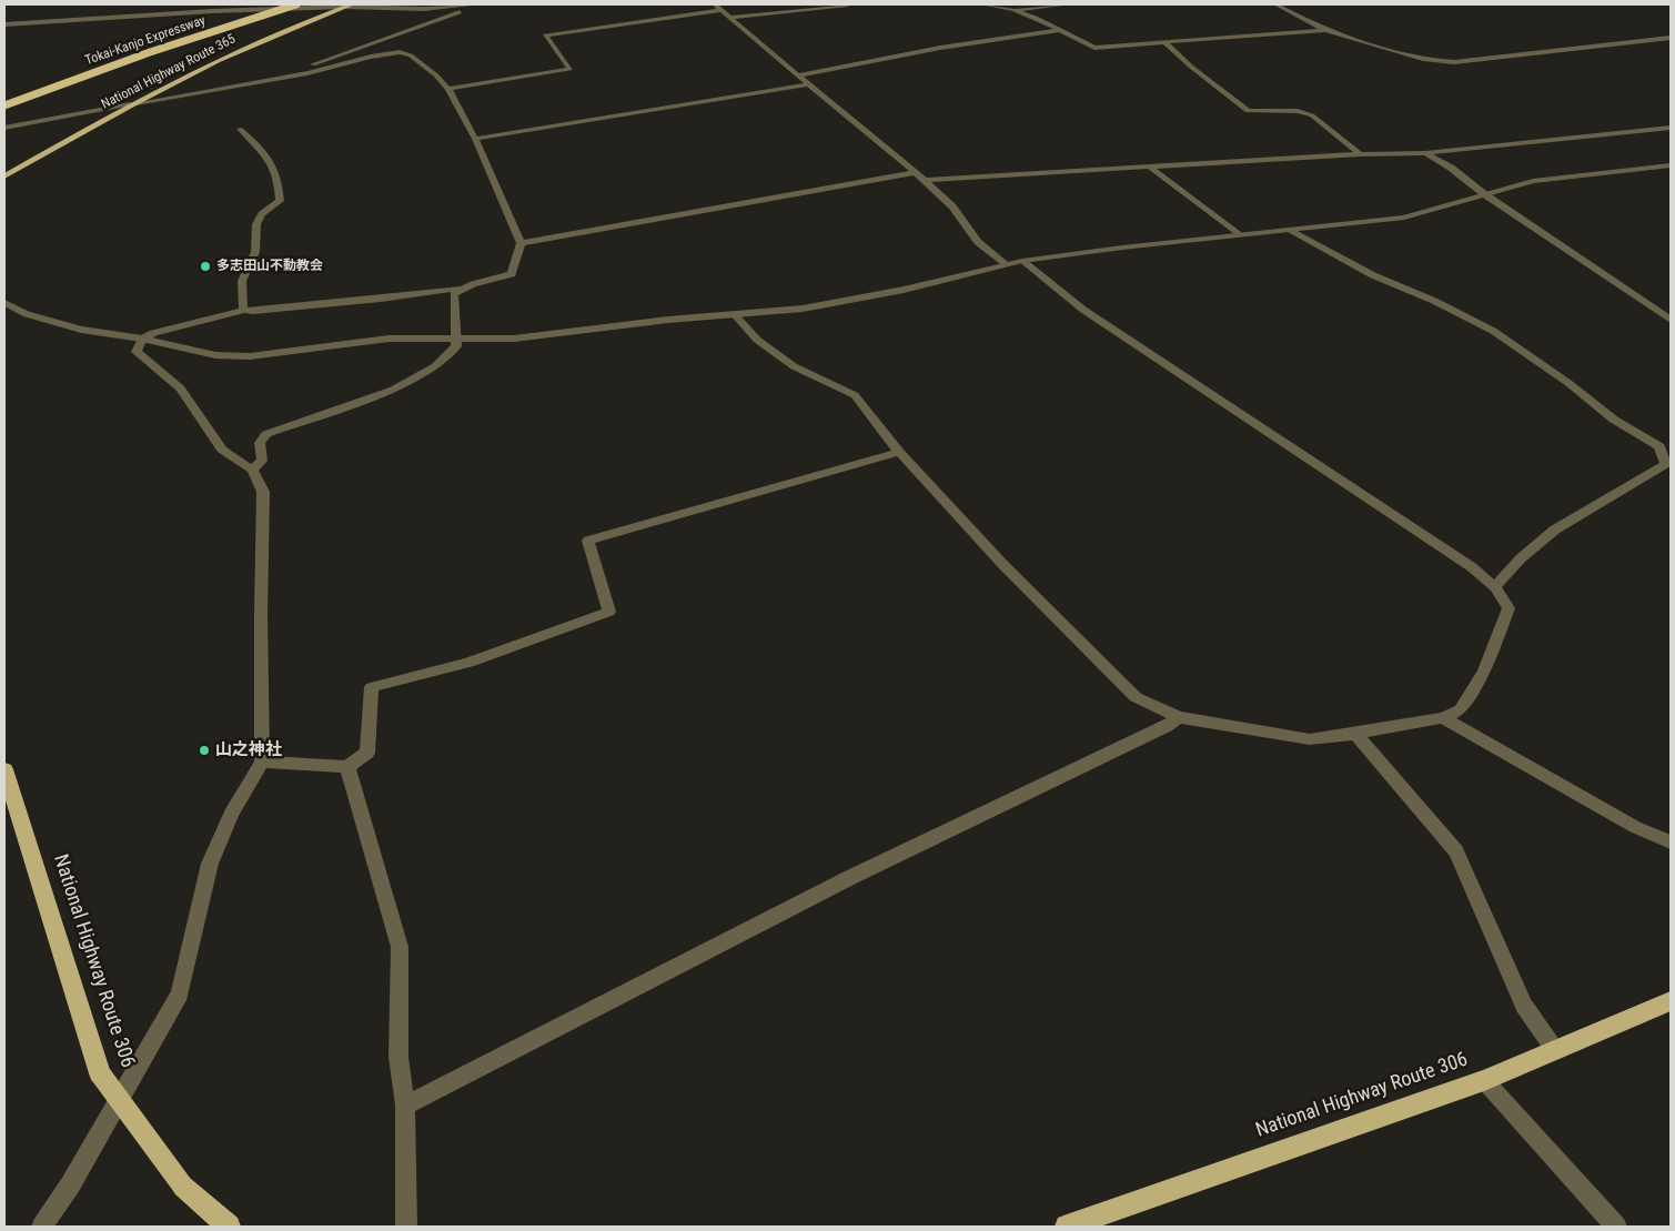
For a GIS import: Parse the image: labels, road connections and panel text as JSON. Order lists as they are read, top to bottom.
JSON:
{
  "streets": {
    "highway": ["Tokai-Kanjo Expressway", "National Highway Route 365", "National Highway Route 306"]
  },
  "places": ["多志田山不動教会", "山之神社"]
}
